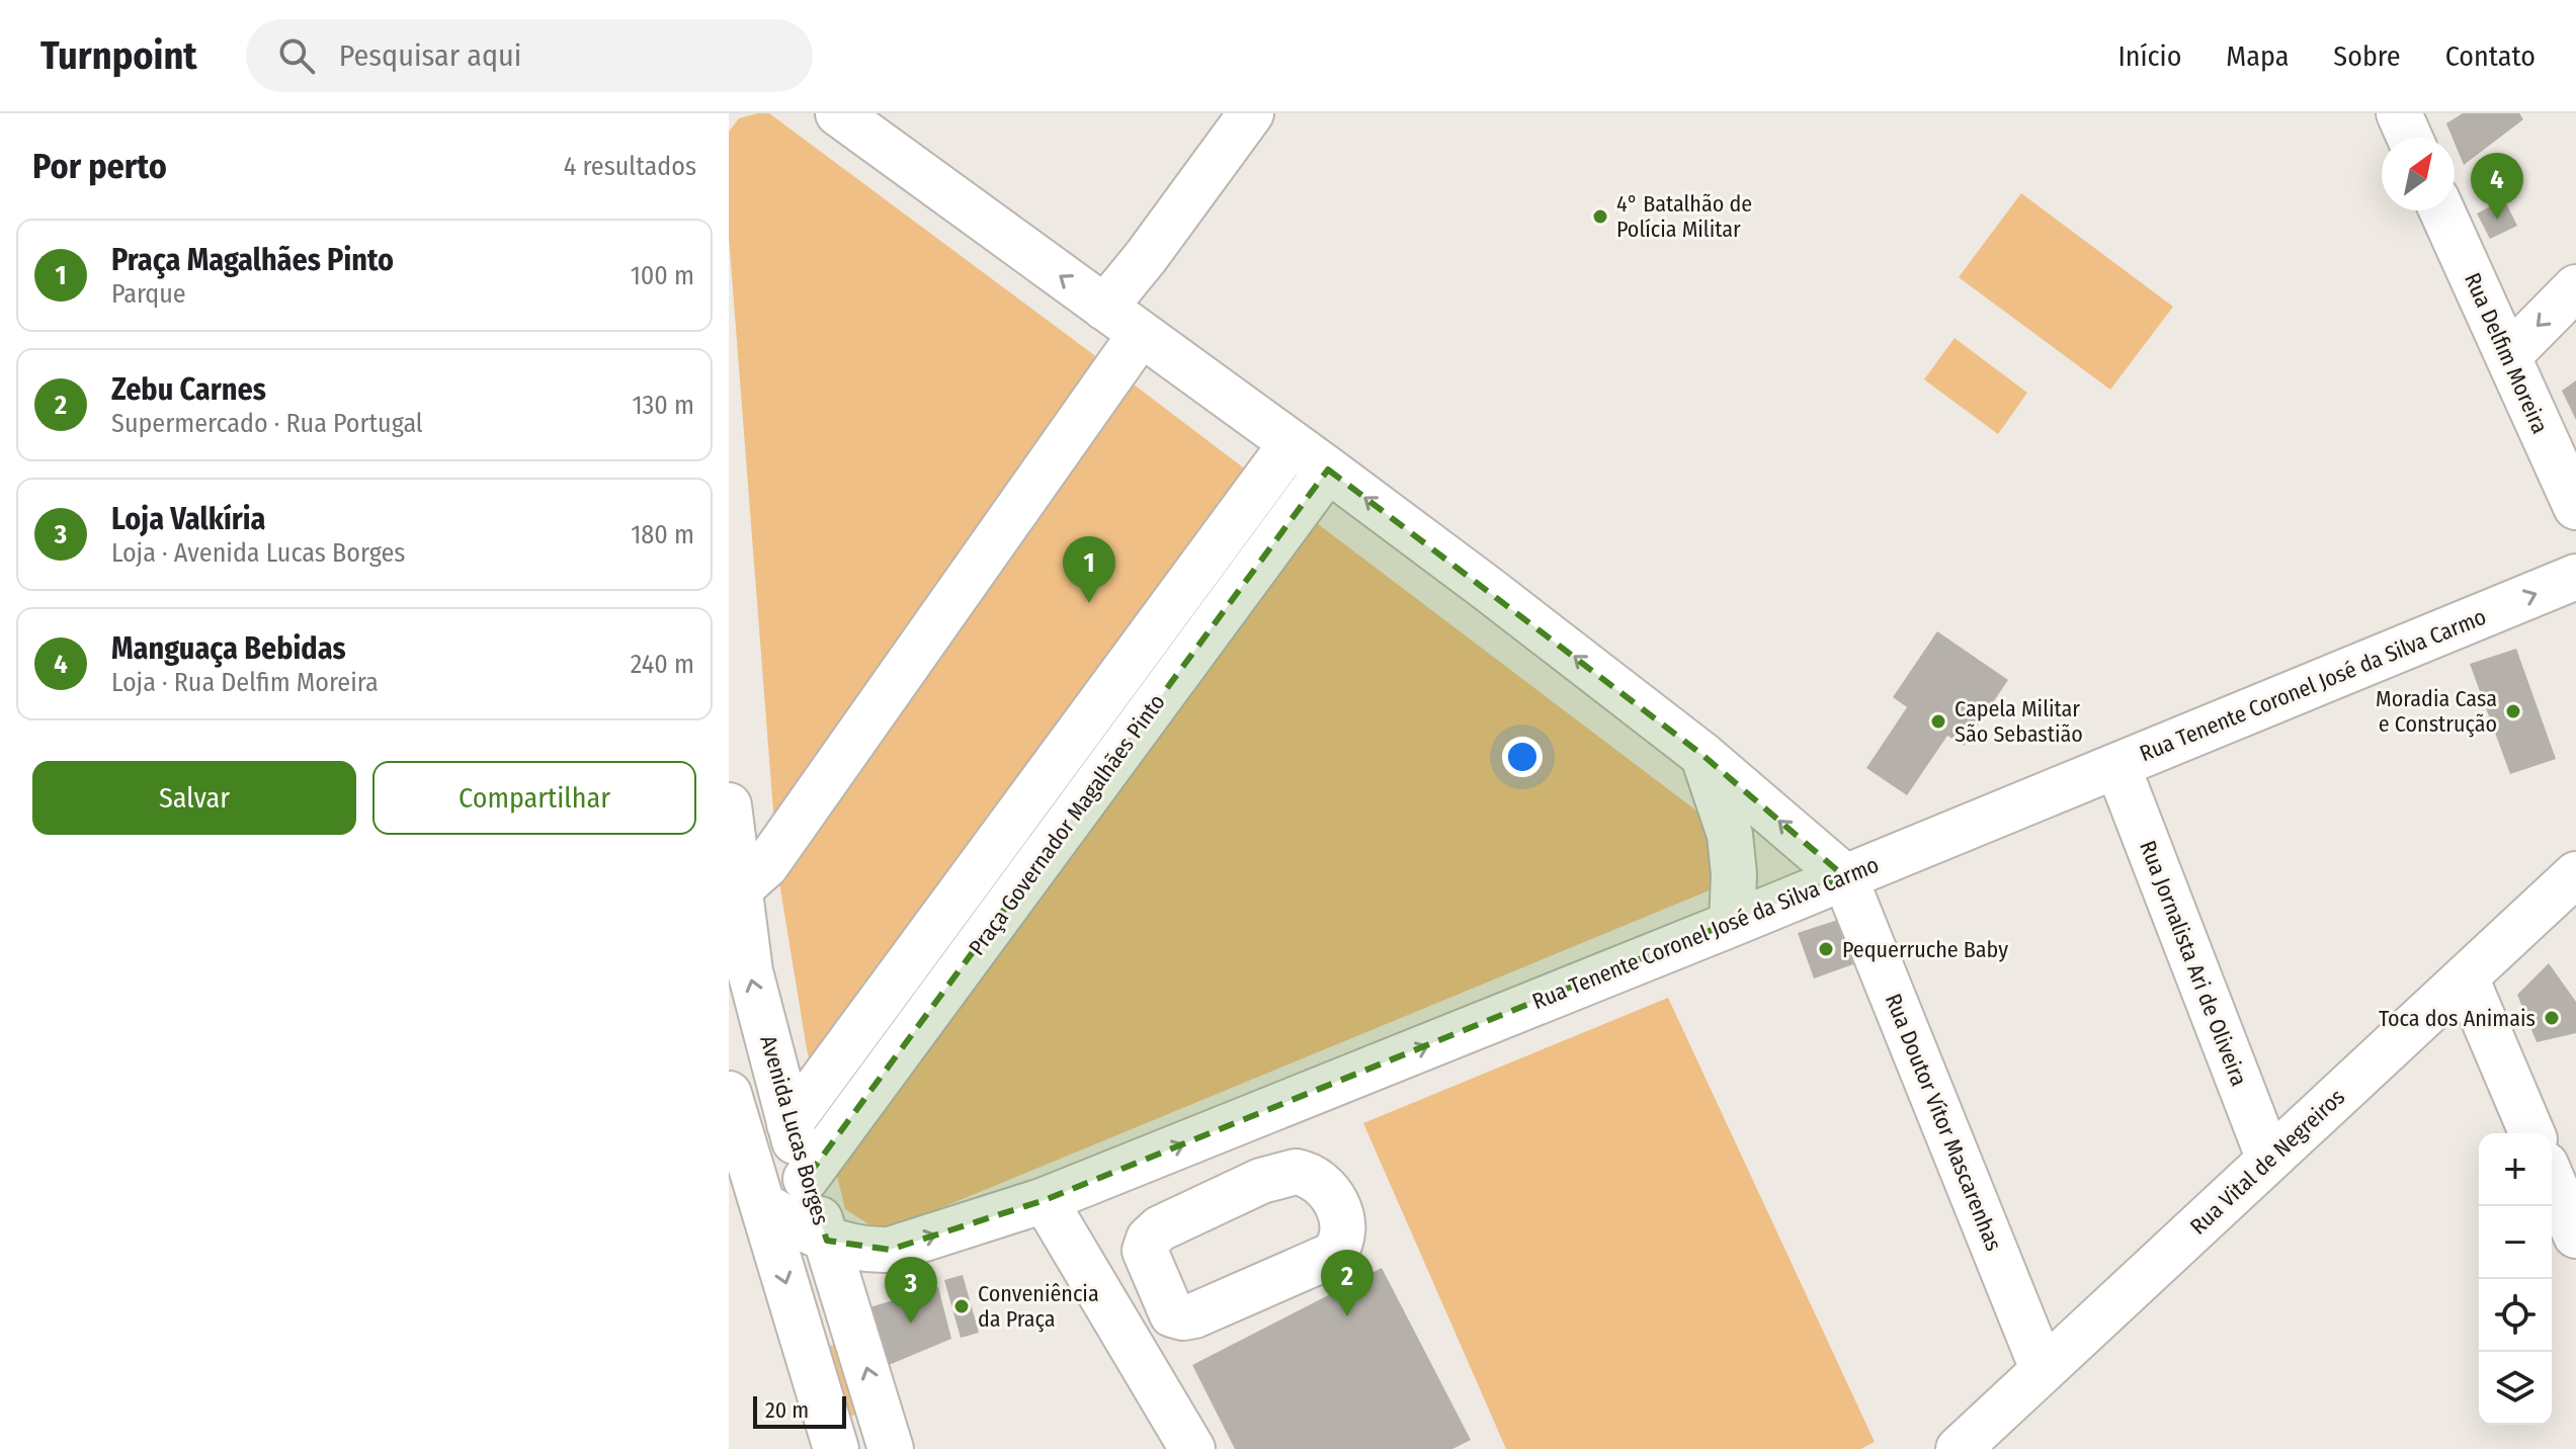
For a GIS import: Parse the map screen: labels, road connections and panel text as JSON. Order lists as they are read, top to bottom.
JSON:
{
  "streets": {
    "street": [
      "Rua Delfim Moreira",
      "Rua Tenente Coronel José da Silva Carmo",
      "Praça Governador Magalhães Pinto",
      "Rua Jornalista Ari de Oliveira",
      "Rua Doutor Vítor Mascarenhas",
      "Avenida Lucas Borges",
      "Rua Vital de Negreiros"
    ]
  },
  "crossings": [
    ["Rua Tenente Coronel José da Silva Carmo", "Rua Jornalista Ari de Oliveira"],
    ["Rua Tenente Coronel José da Silva Carmo", "Rua Doutor Vítor Mascarenhas"],
    ["Rua Tenente Coronel José da Silva Carmo", "Avenida Lucas Borges"],
    ["Praça Governador Magalhães Pinto", "Avenida Lucas Borges"],
    ["Rua Jornalista Ari de Oliveira", "Rua Vital de Negreiros"],
    ["Rua Doutor Vítor Mascarenhas", "Rua Vital de Negreiros"]
  ],
  "one_way": ["Rua Tenente Coronel José da Silva Carmo"],
  "places": [
    "4° Batalhão de Polícia Militar",
    "Moradia Casa e Construção",
    "Capela Militar São Sebastião",
    "Pequerruche Baby",
    "Toca dos Animais",
    "Conveniência da Praça"
  ],
  "scale_bar": "20 m",
  "north": "top right",
  "page": {
    "header": "Turnpoint",
    "search": "Pesquisar aqui",
    "nav": [
      "Início",
      "Mapa",
      "Sobre",
      "Contato"
    ],
    "heading": ["Por perto", "4 resultados"],
    "pins": [
      "4",
      "1",
      "2",
      "3"
    ],
    "list": [
      {
        "mark": "1",
        "name": "Praça Magalhães Pinto",
        "note": "Parque",
        "value": "100 m"
      },
      {
        "mark": "2",
        "name": "Zebu Carnes",
        "note": "Supermercado · Rua Portugal",
        "value": "130 m"
      },
      {
        "mark": "3",
        "name": "Loja Valkíria",
        "note": "Loja · Avenida Lucas Borges",
        "value": "180 m"
      },
      {
        "mark": "4",
        "name": "Manguaça Bebidas",
        "note": "Loja · Rua Delfim Moreira",
        "value": "240 m"
      }
    ],
    "buttons": ["Salvar", "Compartilhar"],
    "map_buttons": ["+", "−"],
    "scale": "20 m"
  }
}
